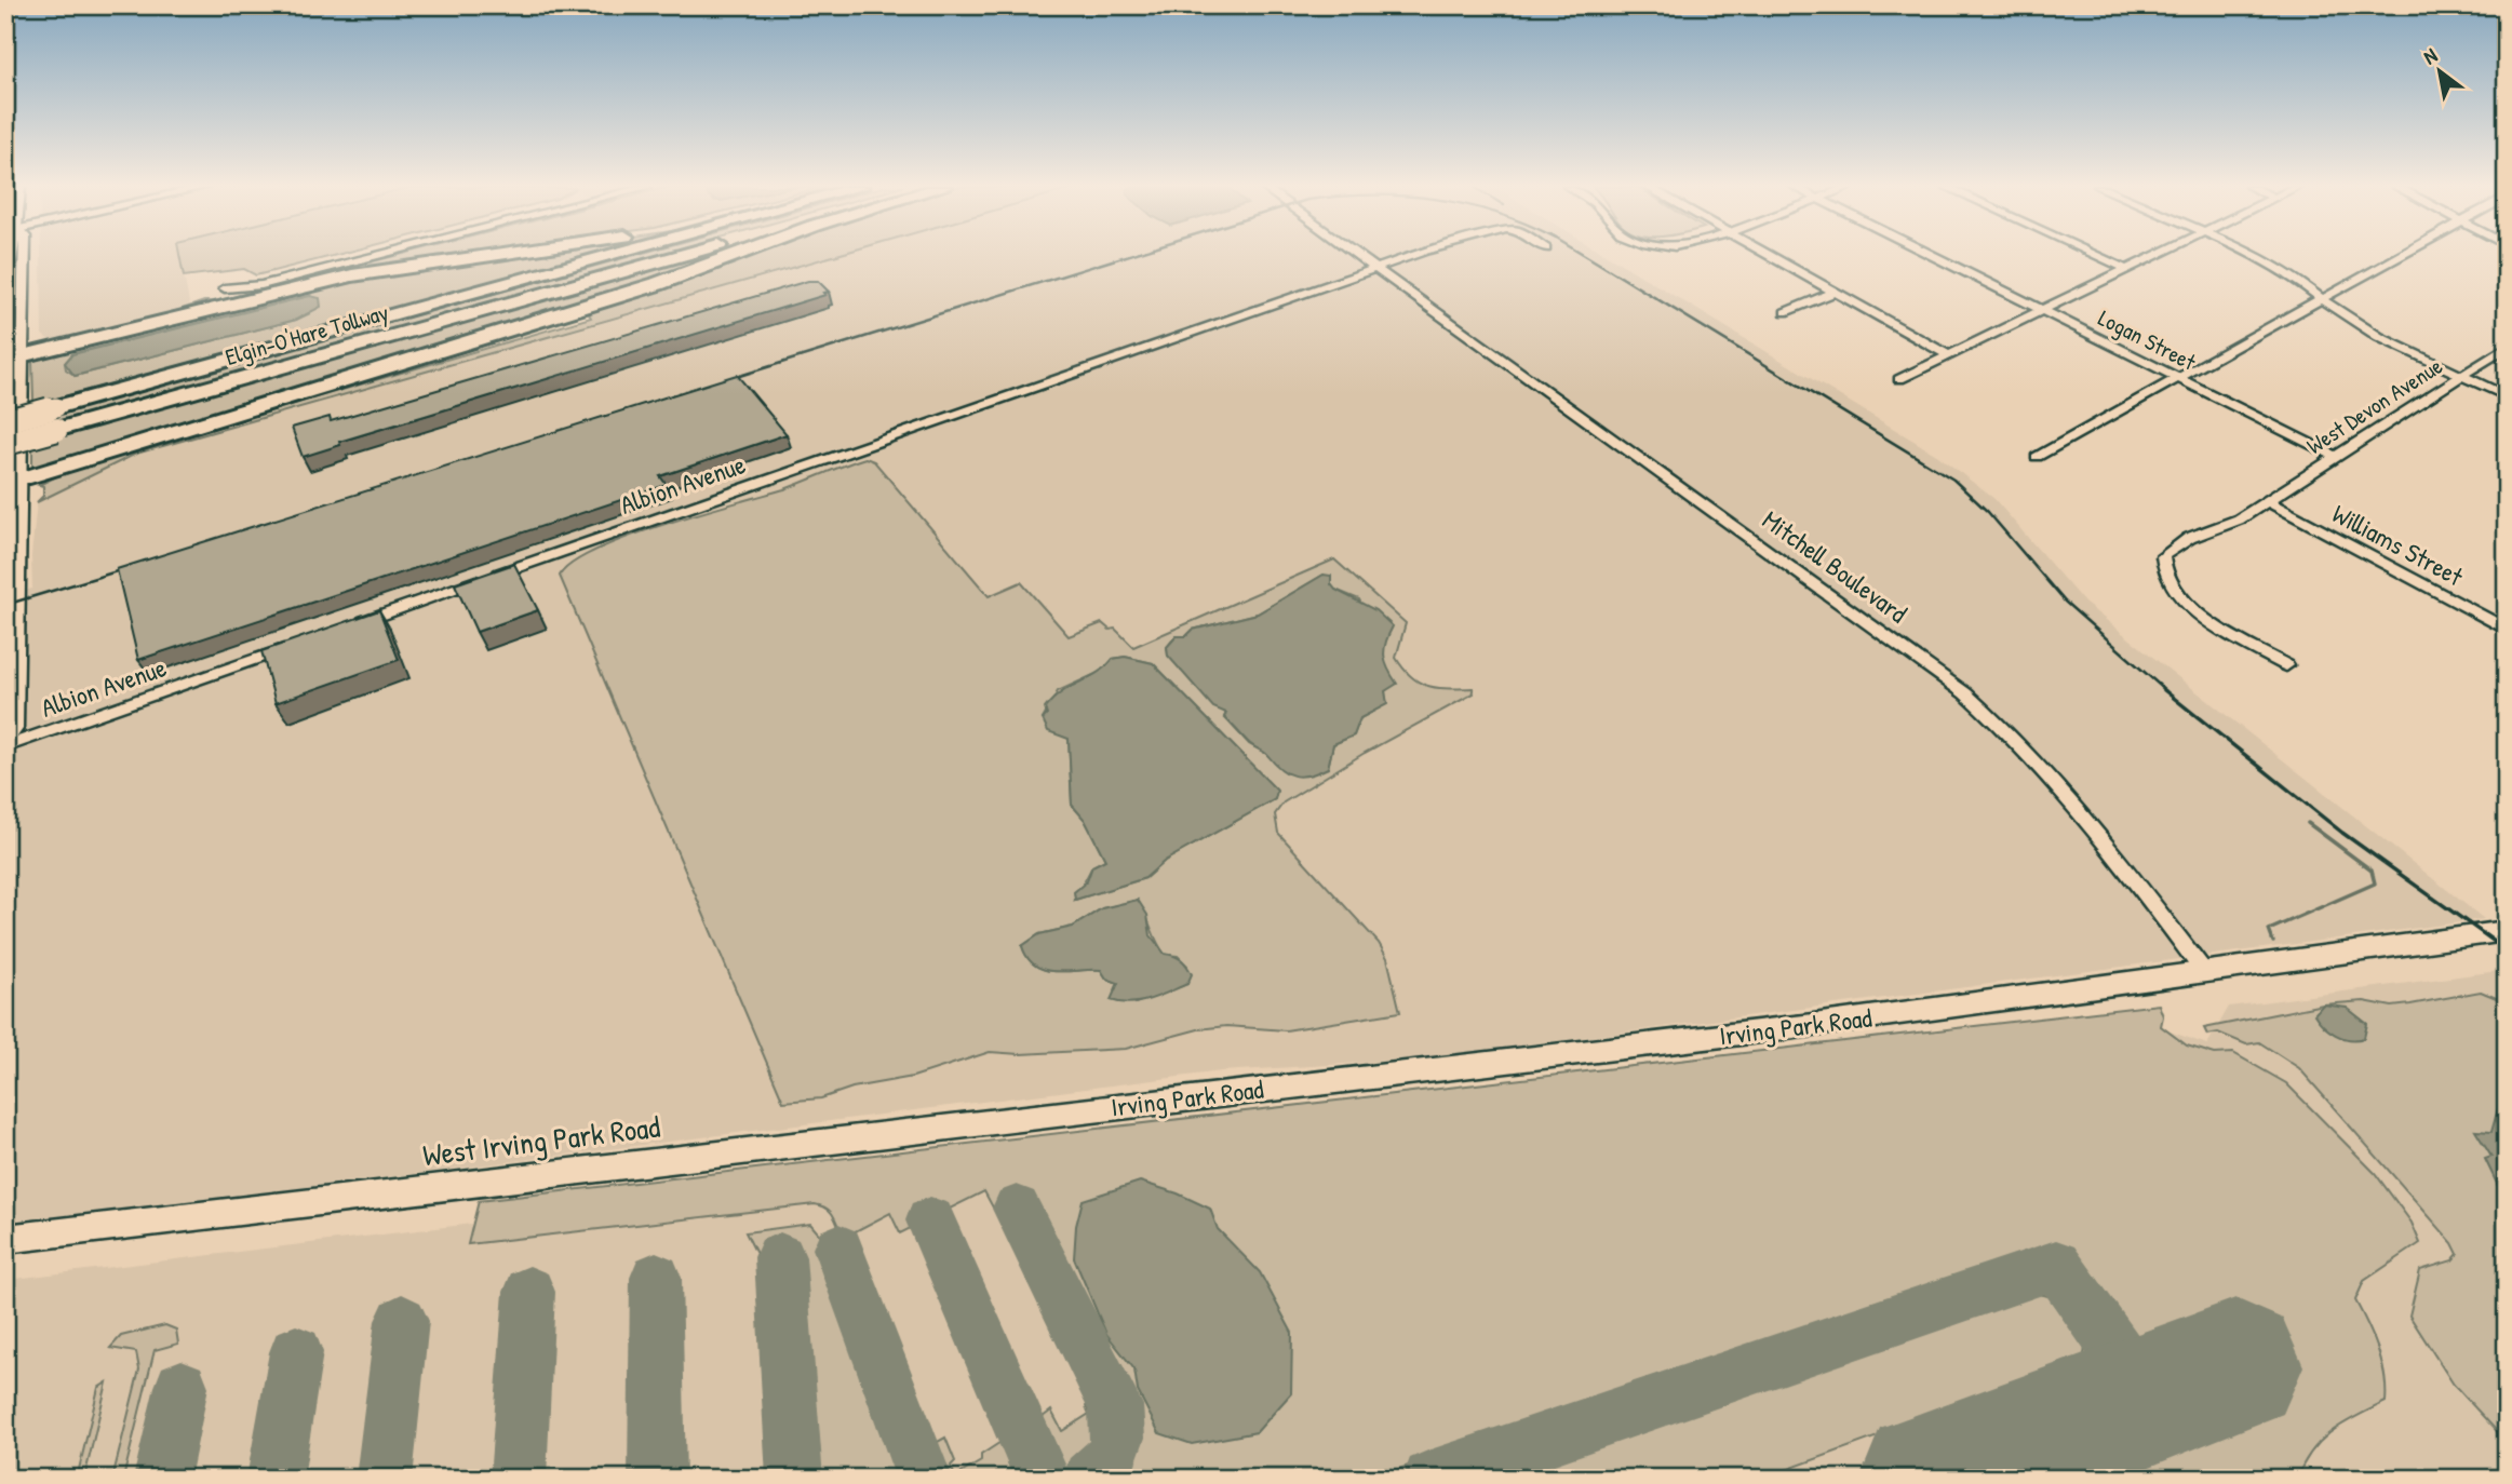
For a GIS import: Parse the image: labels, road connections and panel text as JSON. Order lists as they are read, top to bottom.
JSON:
{
  "streets": {
    "highway": ["Elgin-O'Hare Tollway"],
    "main road": ["Irving Park Road", "West Irving Park Road"],
    "street": [
      "Logan Street",
      "West Devon Avenue",
      "Albion Avenue",
      "Williams Street",
      "Mitchell Boulevard"
    ]
  },
  "crossings": [
    ["Logan Street", "West Devon Avenue"],
    ["West Devon Avenue", "Williams Street"],
    ["Albion Avenue", "Mitchell Boulevard"],
    ["Mitchell Boulevard", "Irving Park Road"],
    ["Irving Park Road", "West Irving Park Road"]
  ],
  "north": "top left"
}
